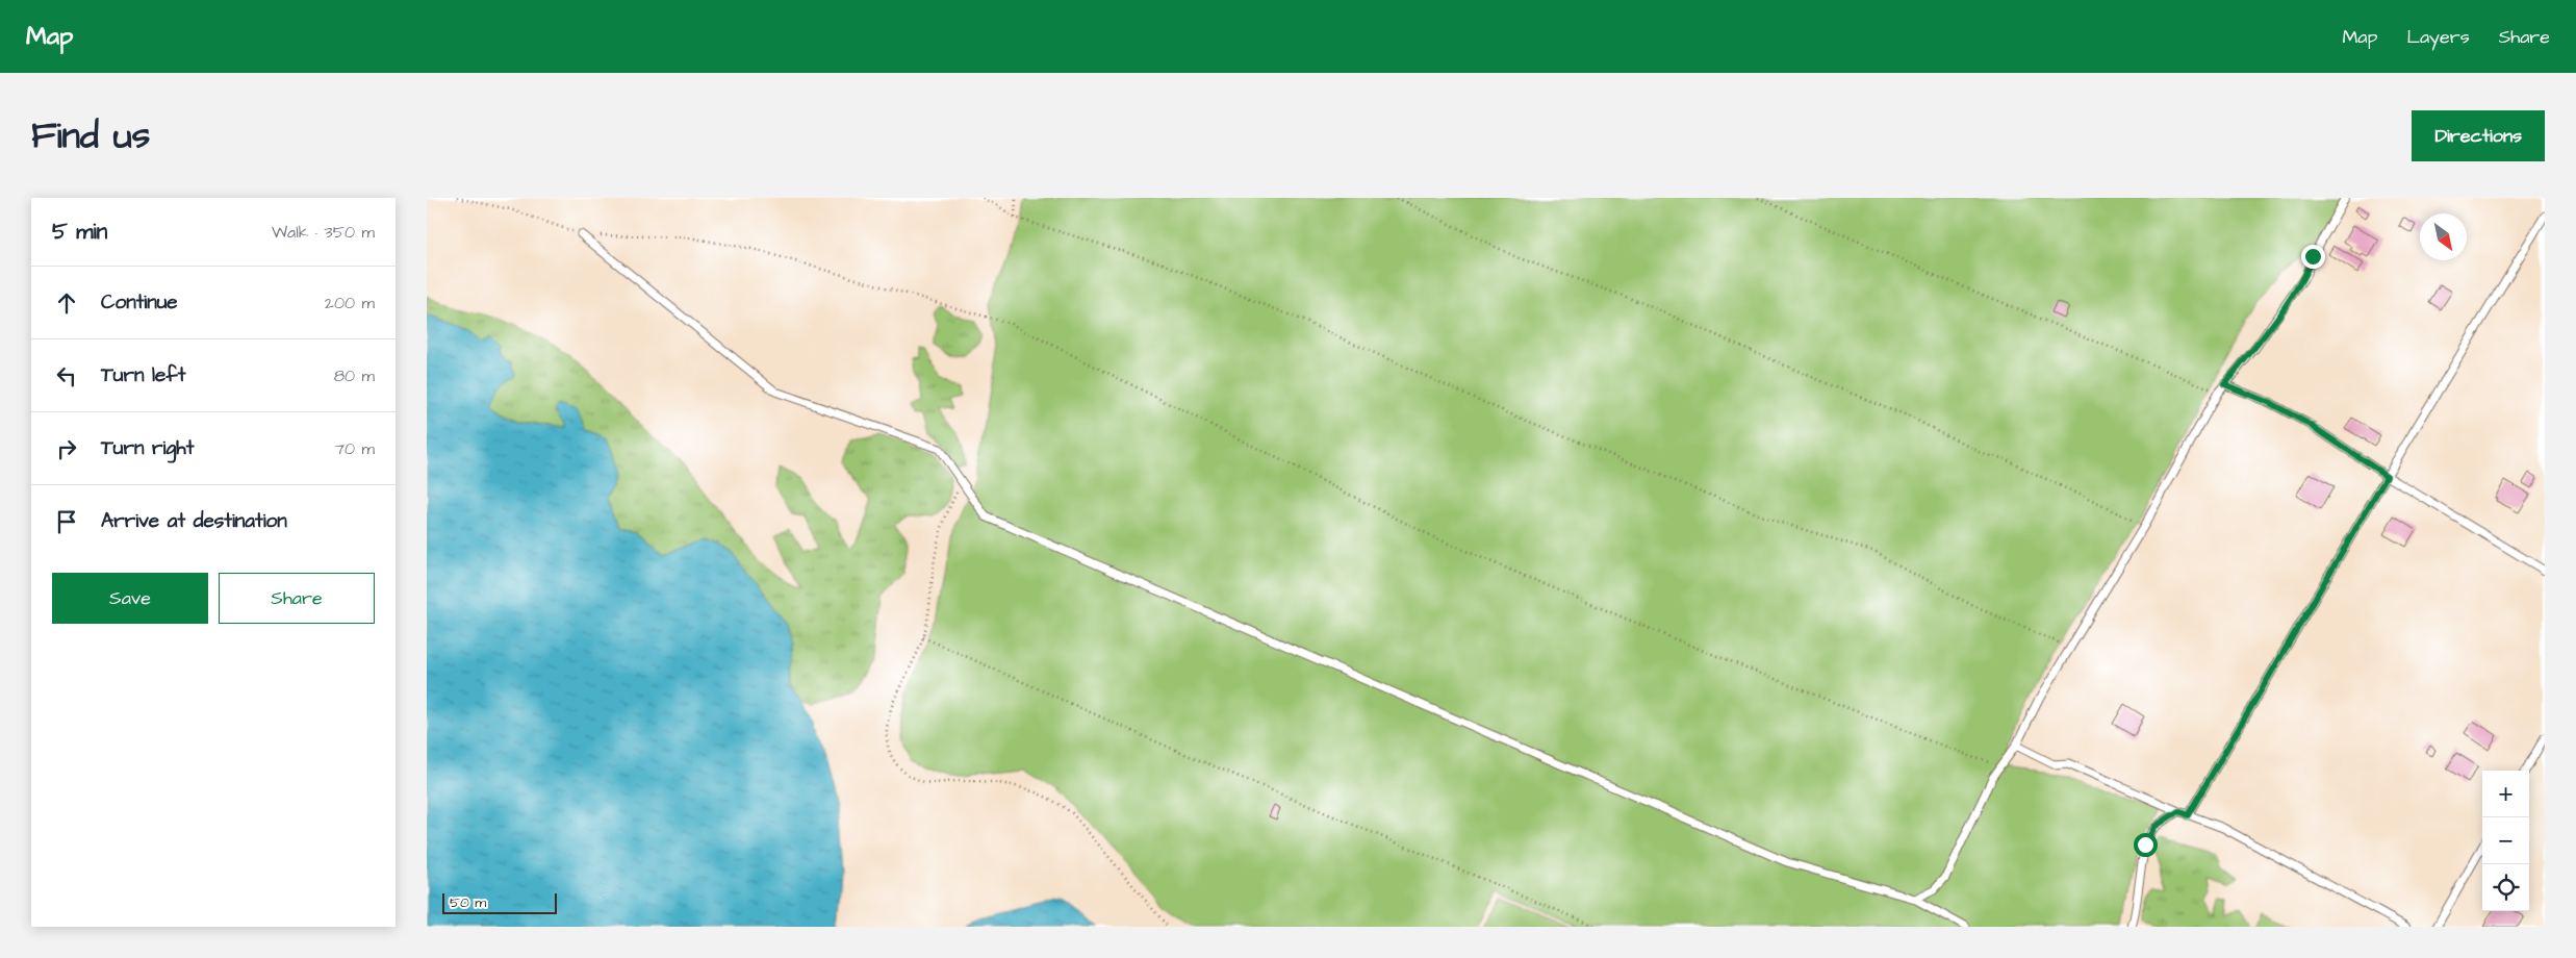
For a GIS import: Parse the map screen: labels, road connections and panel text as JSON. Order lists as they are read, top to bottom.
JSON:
{
  "scale_bar": "50 m",
  "north": "bottom right",
  "page": {
    "header": "Map",
    "nav": ["Map", "Layers", "Share"],
    "title": "Find us",
    "buttons": [
      "Directions",
      ["Save", "Share"]
    ],
    "heading": ["5 min", "Walk · 350 m"],
    "list": [
      ["Continue", "200 m"],
      ["Turn left", "80 m"],
      ["Turn right", "70 m"],
      "Arrive at destination"
    ],
    "map_buttons": ["+", "−"],
    "scale": "50 m"
  }
}
